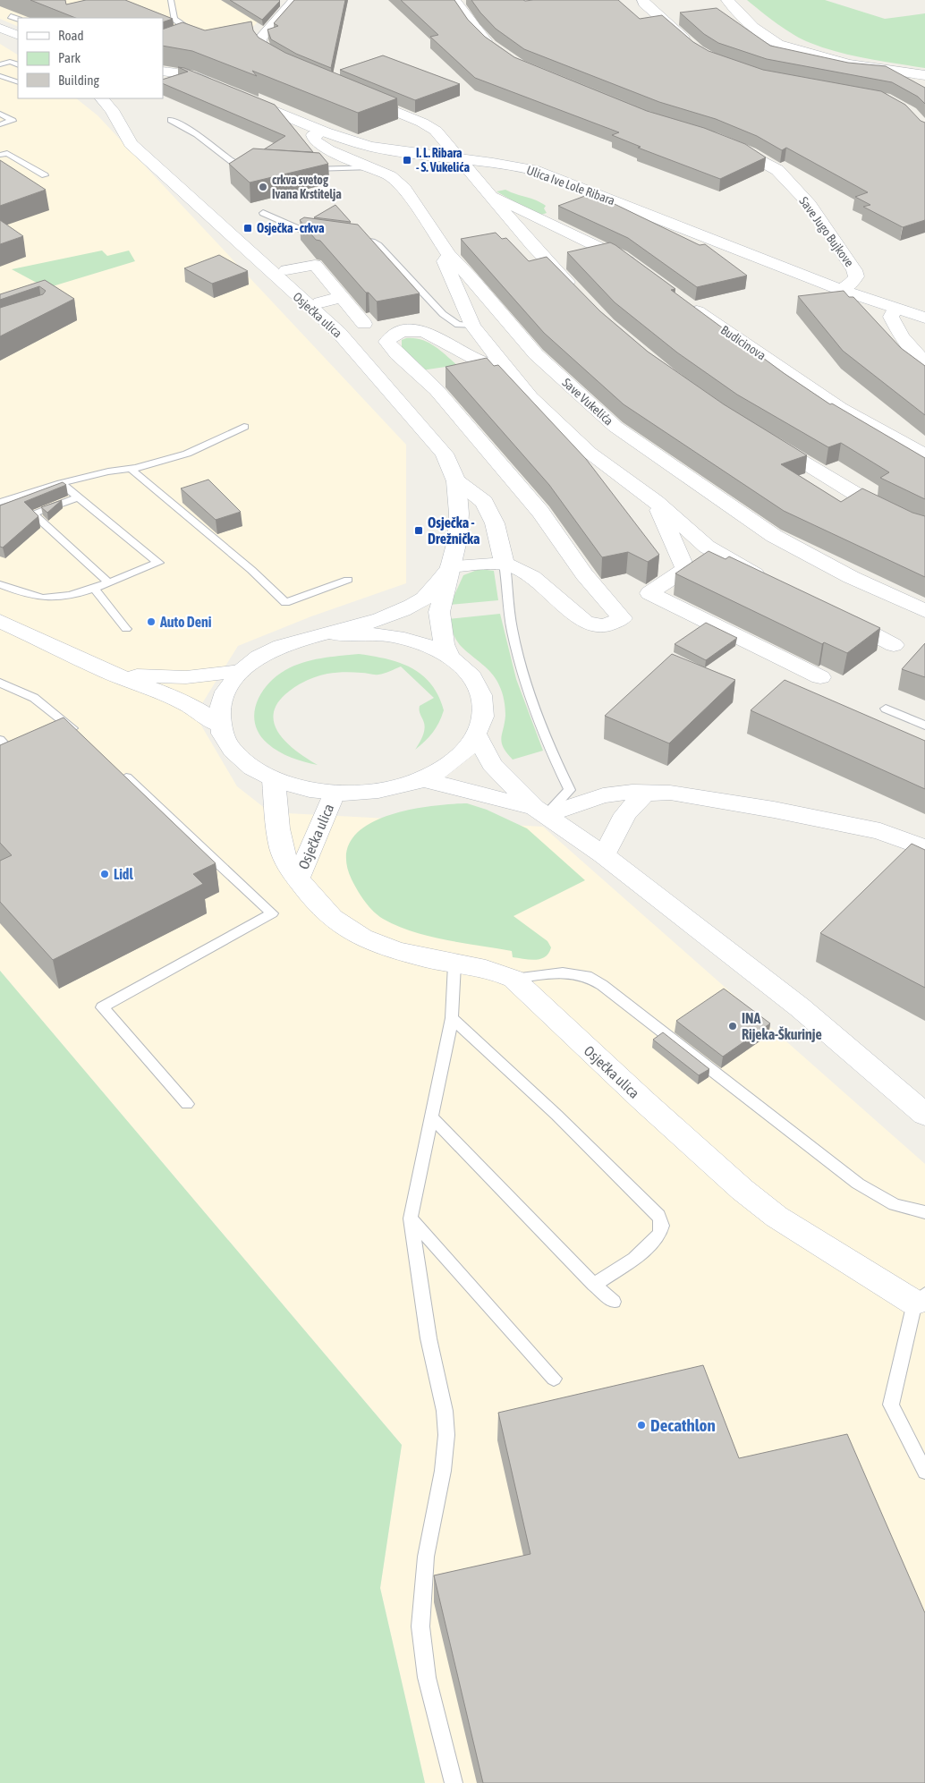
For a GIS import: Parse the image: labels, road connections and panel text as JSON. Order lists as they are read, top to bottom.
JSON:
{
  "streets": {
    "street": [
      "Ulica Ive Lole Ribara",
      "Save Jugo Bujkove",
      "Osječka ulica",
      "Budicinova",
      "Save Vukelića"
    ]
  },
  "crossings": [
    ["Ulica Ive Lole Ribara", "Save Jugo Bujkove"],
    ["Ulica Ive Lole Ribara", "Save Vukelića"]
  ],
  "places": {
    "transit": ["I. L. Ribara - S. Vukelića", "Osječka - crkva", "Osječka - Drežnička"],
    "other": [
      "crkva svetog Ivana Krstitelja",
      "Auto Deni",
      "Lidl",
      "INA Rijeka-Škurinje",
      "Decathlon"
    ]
  },
  "legend": ["Road", "Park", "Building"]
}
